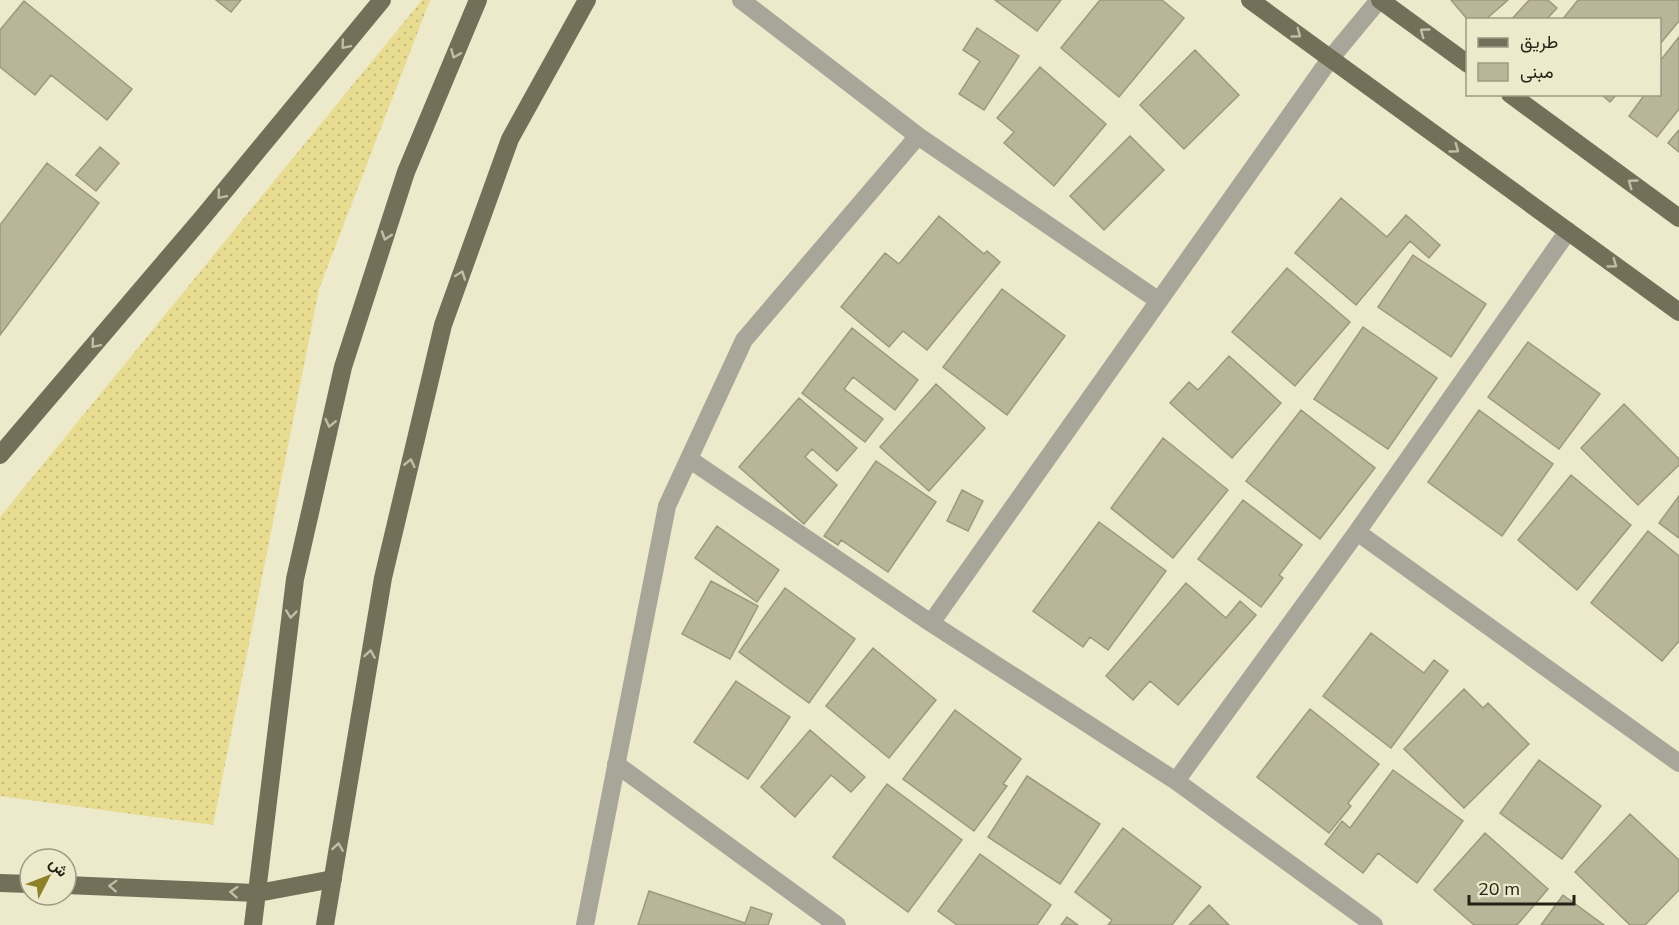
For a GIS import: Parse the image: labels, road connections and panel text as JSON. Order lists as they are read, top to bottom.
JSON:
{
  "legend": ["طريق", "مبنى"],
  "scale_bar": "20 m",
  "north": "top right"
}
